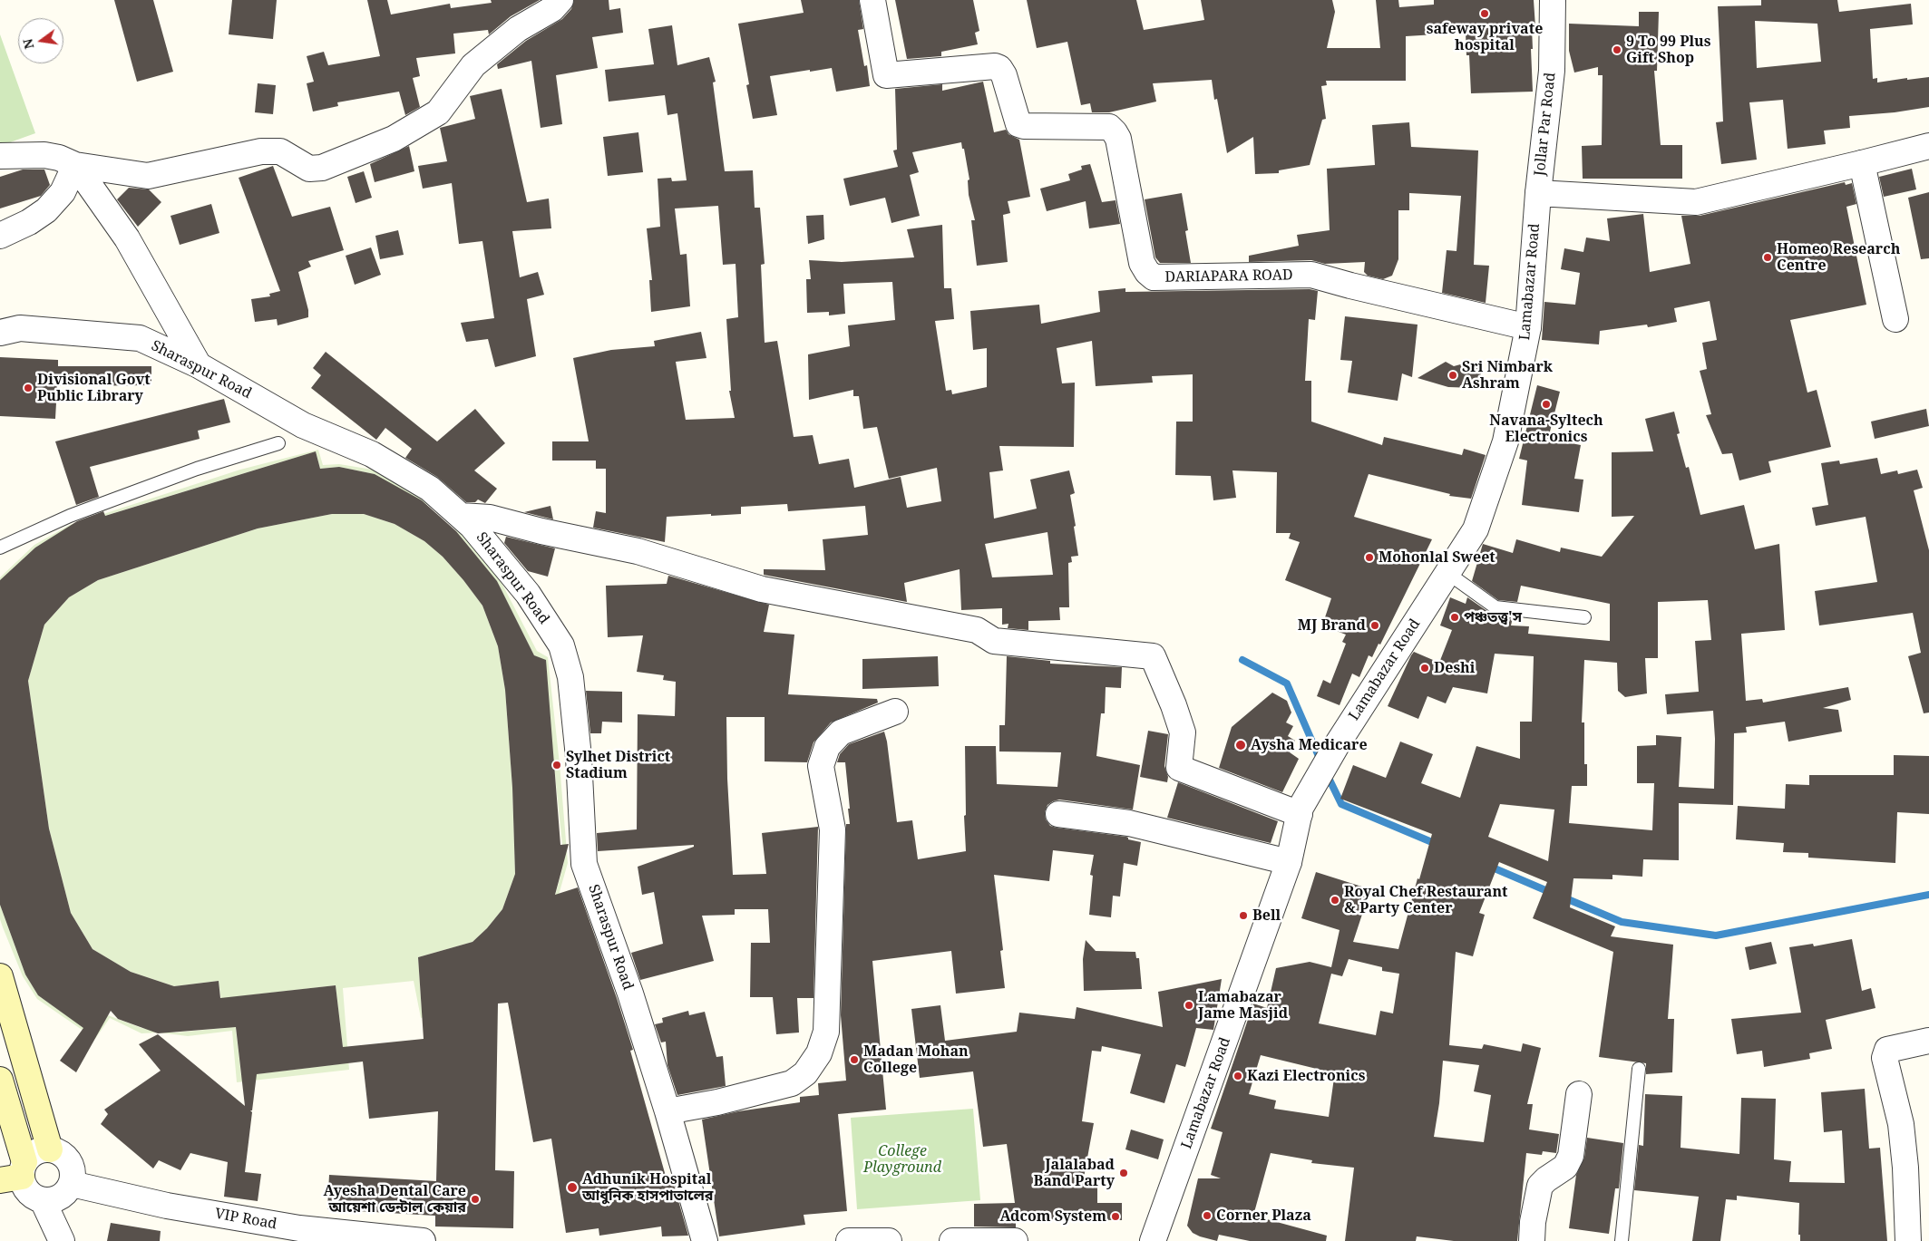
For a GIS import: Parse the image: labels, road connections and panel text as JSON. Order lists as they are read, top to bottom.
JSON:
{
  "streets": {
    "street": [
      "Jollar Par Road",
      "DARIAPARA ROAD",
      "Lamabazar Road",
      "Sharaspur Road",
      "VIP Road"
    ]
  },
  "crossings": [
    ["Jollar Par Road", "Lamabazar Road"],
    ["DARIAPARA ROAD", "Lamabazar Road"]
  ],
  "parks": ["College Playground"],
  "places": [
    "safeway private hospital",
    "9 To 99 Plus Gift Shop",
    "Homeo Research Centre",
    "Sri Nimbark Ashram",
    "Divisional Govt Public Library",
    "Navana-Syltech Electronics",
    "Mohonlal Sweet",
    "পঞ্চতত্ত্ব'স",
    "MJ Brand",
    "Deshi",
    "Aysha Medicare",
    "Sylhet District Stadium",
    "Royal Chef Restaurant & Party Center",
    "Bell",
    "Lamabazar Jame Masjid",
    "Madan Mohan College",
    "Kazi Electronics",
    "Jalalabad Band Party",
    "Adhunik Hospital আধুনিক হাসপাতালের",
    "Ayesha Dental Care আয়েশা ডেন্টাল কেয়ার",
    "Corner Plaza",
    "Adcom System"
  ],
  "north": "left"
}
